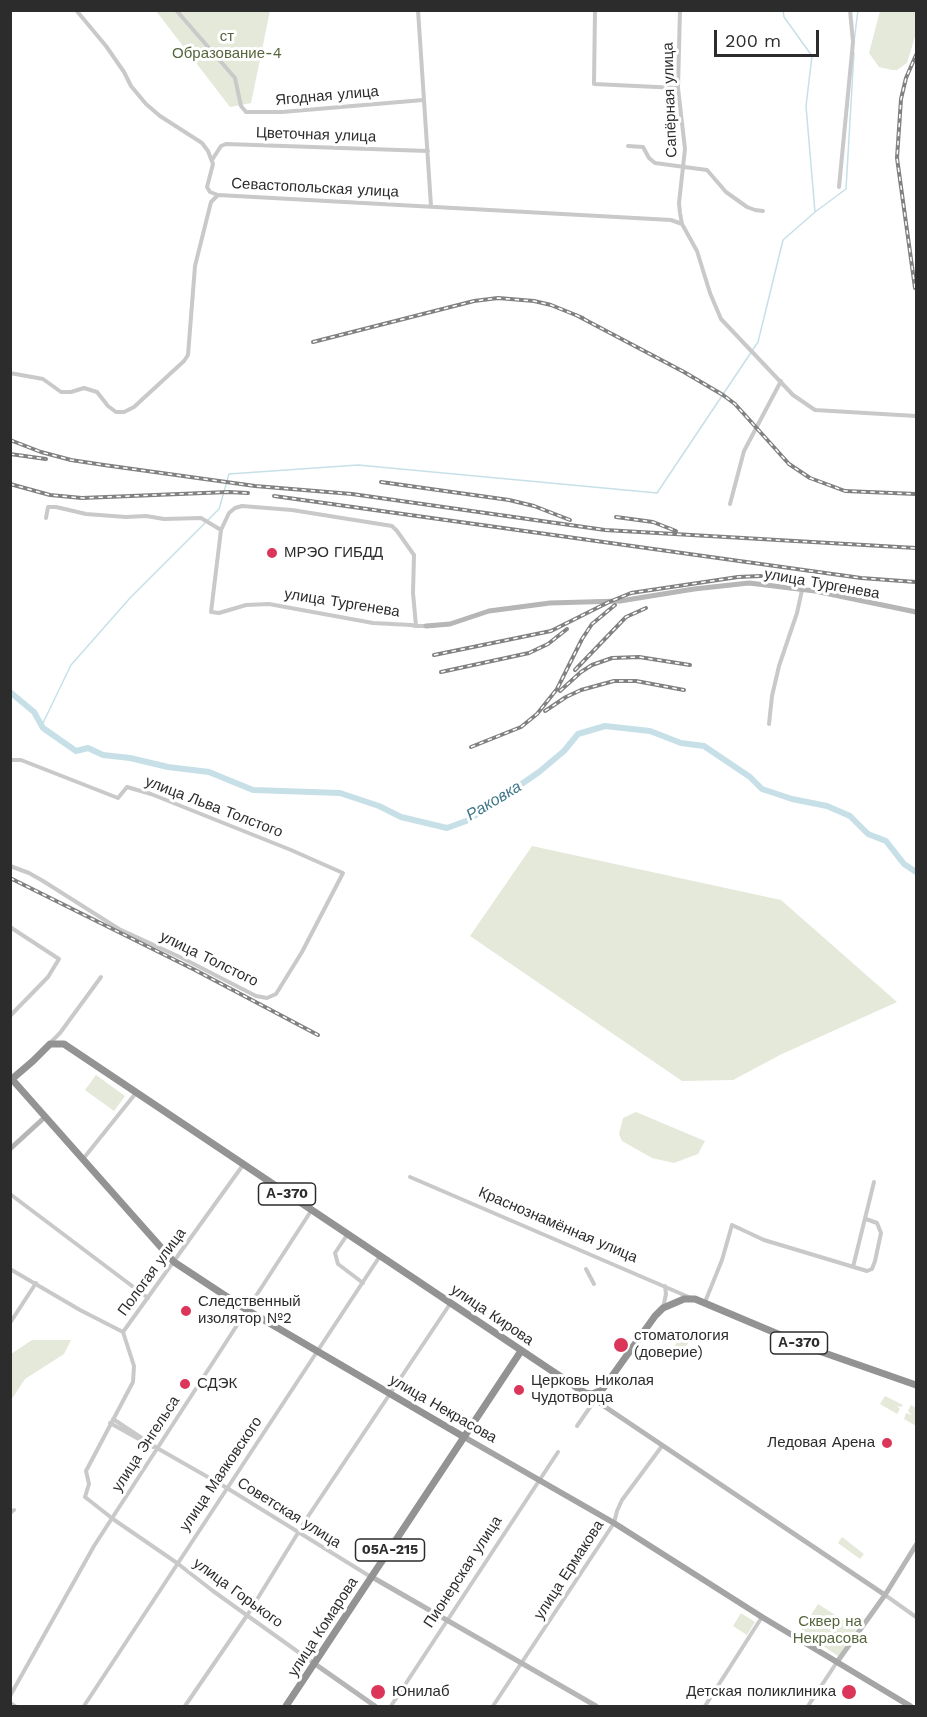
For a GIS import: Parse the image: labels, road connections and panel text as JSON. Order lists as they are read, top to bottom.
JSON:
{
  "streets": {
    "highway": [
      "А-370",
      "Краснознамённая улица",
      "улица Кирова",
      "улица Некрасова",
      "05А-215",
      "улица Комарова"
    ],
    "street": [
      "Ягодная улица",
      "Сапёрная улица",
      "Цветочная улица",
      "Севастопольская улица",
      "улица Тургенева",
      "улица Льва Толстого",
      "улица Толстого",
      "Пологая улица",
      "улица Энгельса",
      "улица Маяковского",
      "Советская улица",
      "улица Ермакова",
      "Пионерская улица",
      "улица Горького"
    ]
  },
  "crossings": [
    ["Сапёрная улица", "Севастопольская улица"],
    ["улица Льва Толстого", "улица Толстого"],
    ["А-370", "Краснознамённая улица"],
    ["Пологая улица", "улица Кирова"],
    ["Пологая улица", "улица Некрасова"],
    ["Пологая улица", "Советская улица"],
    ["Пологая улица", "улица Горького"],
    ["улица Кирова", "улица Энгельса"],
    ["улица Кирова", "улица Маяковского"],
    ["улица Кирова", "улица Ермакова"],
    ["улица Кирова", "улица Комарова"],
    ["улица Некрасова", "улица Энгельса"],
    ["улица Некрасова", "улица Маяковского"],
    ["улица Некрасова", "улица Ермакова"],
    ["улица Некрасова", "Пионерская улица"],
    ["улица Некрасова", "улица Комарова"],
    ["улица Энгельса", "Советская улица"],
    ["улица Энгельса", "улица Горького"],
    ["улица Маяковского", "Советская улица"],
    ["улица Маяковского", "улица Горького"],
    ["Советская улица", "улица Ермакова"],
    ["Советская улица", "Пионерская улица"],
    ["Советская улица", "улица Комарова"],
    ["улица Горького", "улица Комарова"]
  ],
  "water": ["Раковка"],
  "parks": ["ст Образование-4", "Сквер на Некрасова"],
  "places": [
    "МРЭО ГИБДД",
    "Следственный изолятор №2",
    "стоматология (доверие)",
    "СДЭК",
    "Церковь Николая Чудотворца",
    "Ледовая Арена",
    "Юнилаб",
    "Детская поликлиника"
  ],
  "scale_bar": "200 m"
}
